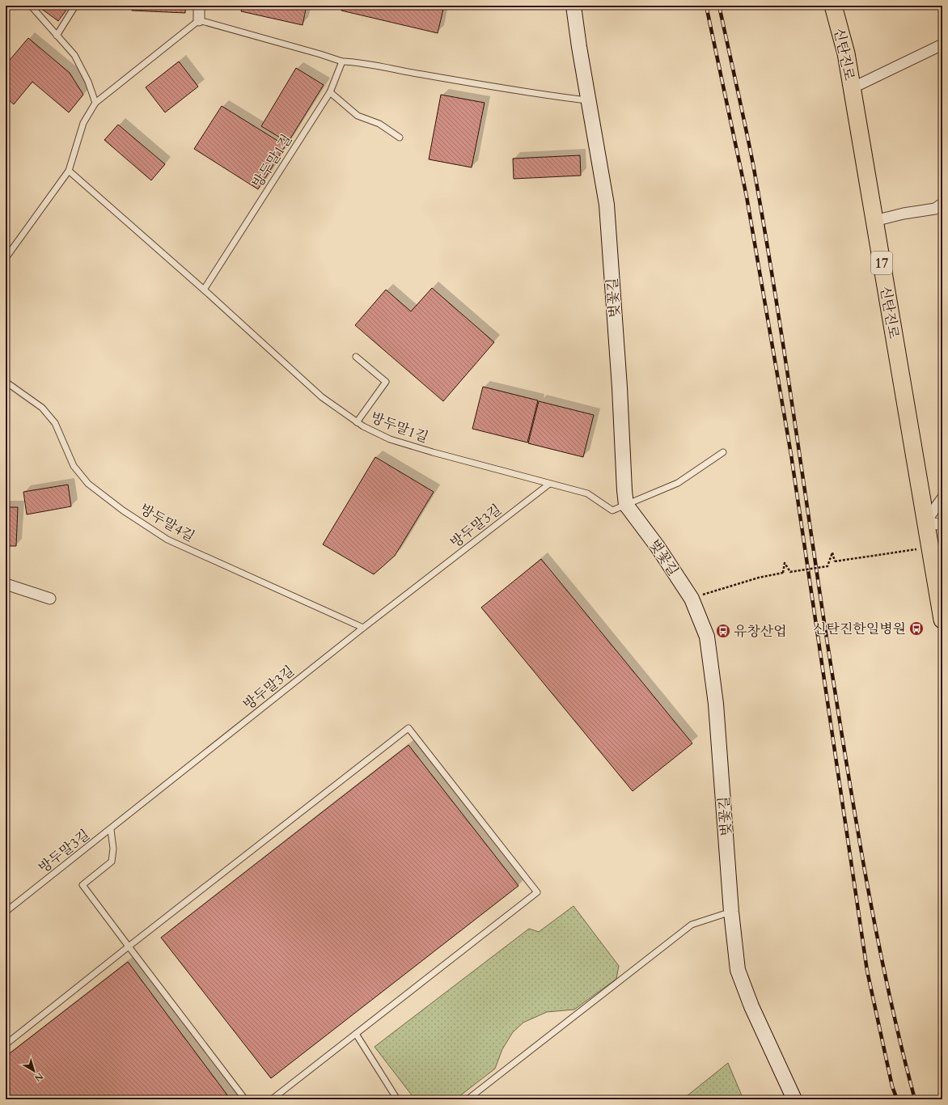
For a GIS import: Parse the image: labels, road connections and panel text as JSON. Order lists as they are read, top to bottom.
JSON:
{
  "streets": {
    "main road": ["신탄진로", "17"],
    "street": ["벚꽃길"],
    "lane": ["방두말1길", "방두말4길", "방두말3길"]
  },
  "crossings": [
    ["방두말1길", "벚꽃길"],
    ["방두말1길", "방두말3길"],
    ["방두말4길", "방두말3길"]
  ],
  "places": {
    "bus stop": ["신탄진한일병원", "유창산업"]
  },
  "north": "bottom right"
}
